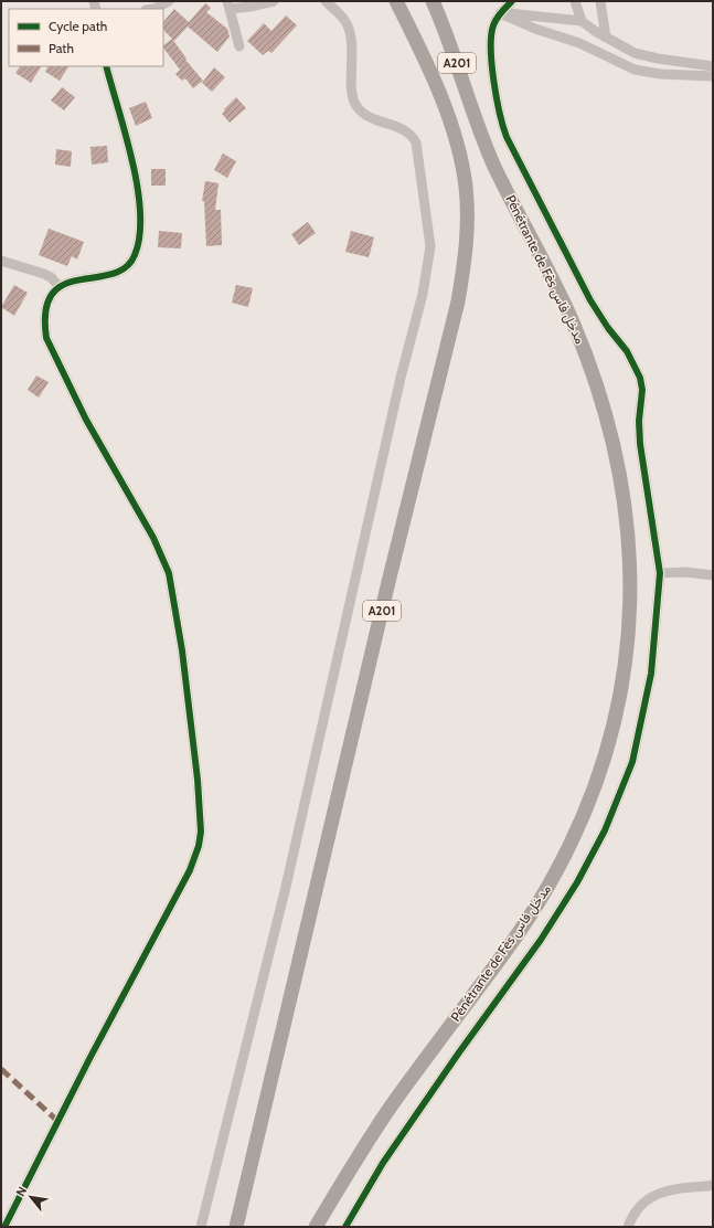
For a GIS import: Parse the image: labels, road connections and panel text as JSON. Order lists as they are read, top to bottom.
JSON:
{
  "streets": {
    "highway": ["A201", "Pénétrante de Fès مدخل فاس"]
  },
  "legend": ["Cycle path", "Path"],
  "north": "top left"
}
